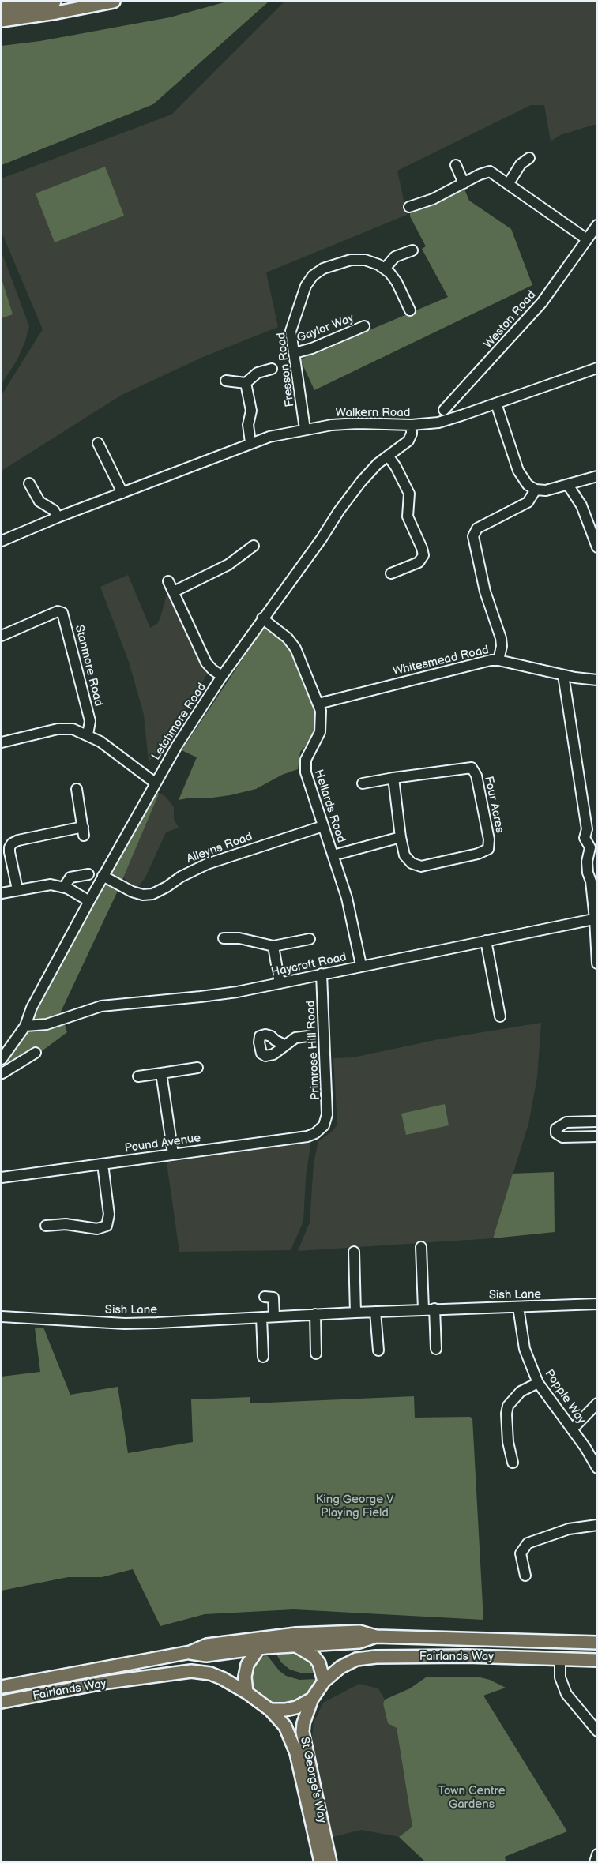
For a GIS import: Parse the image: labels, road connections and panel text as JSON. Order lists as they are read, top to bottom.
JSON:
{
  "streets": {
    "main road": ["Fairlands Way", "St George's Way"],
    "street": [
      "Weston Road",
      "Gaylor Way",
      "Fresson Road",
      "Walkern Road",
      "Whitesmead Road",
      "Stanmore Road",
      "Letchmore Road",
      "Four Acres",
      "Hellards Road",
      "Alleyns Road",
      "Haycroft Road",
      "Primrose Hill Road",
      "Pound Avenue",
      "Sish Lane",
      "Popple Way"
    ]
  },
  "crossings": [
    ["Gaylor Way", "Fresson Road"],
    ["Fresson Road", "Walkern Road"],
    ["Walkern Road", "Letchmore Road"],
    ["Whitesmead Road", "Hellards Road"],
    ["Letchmore Road", "Hellards Road"],
    ["Letchmore Road", "Alleyns Road"],
    ["Letchmore Road", "Haycroft Road"],
    ["Hellards Road", "Alleyns Road"],
    ["Hellards Road", "Haycroft Road"],
    ["Haycroft Road", "Primrose Hill Road"],
    ["Primrose Hill Road", "Pound Avenue"],
    ["Sish Lane", "Popple Way"],
    ["Fairlands Way", "St George's Way"]
  ],
  "parks": ["King George V Playing Field", "Town Centre Gardens"]
}
